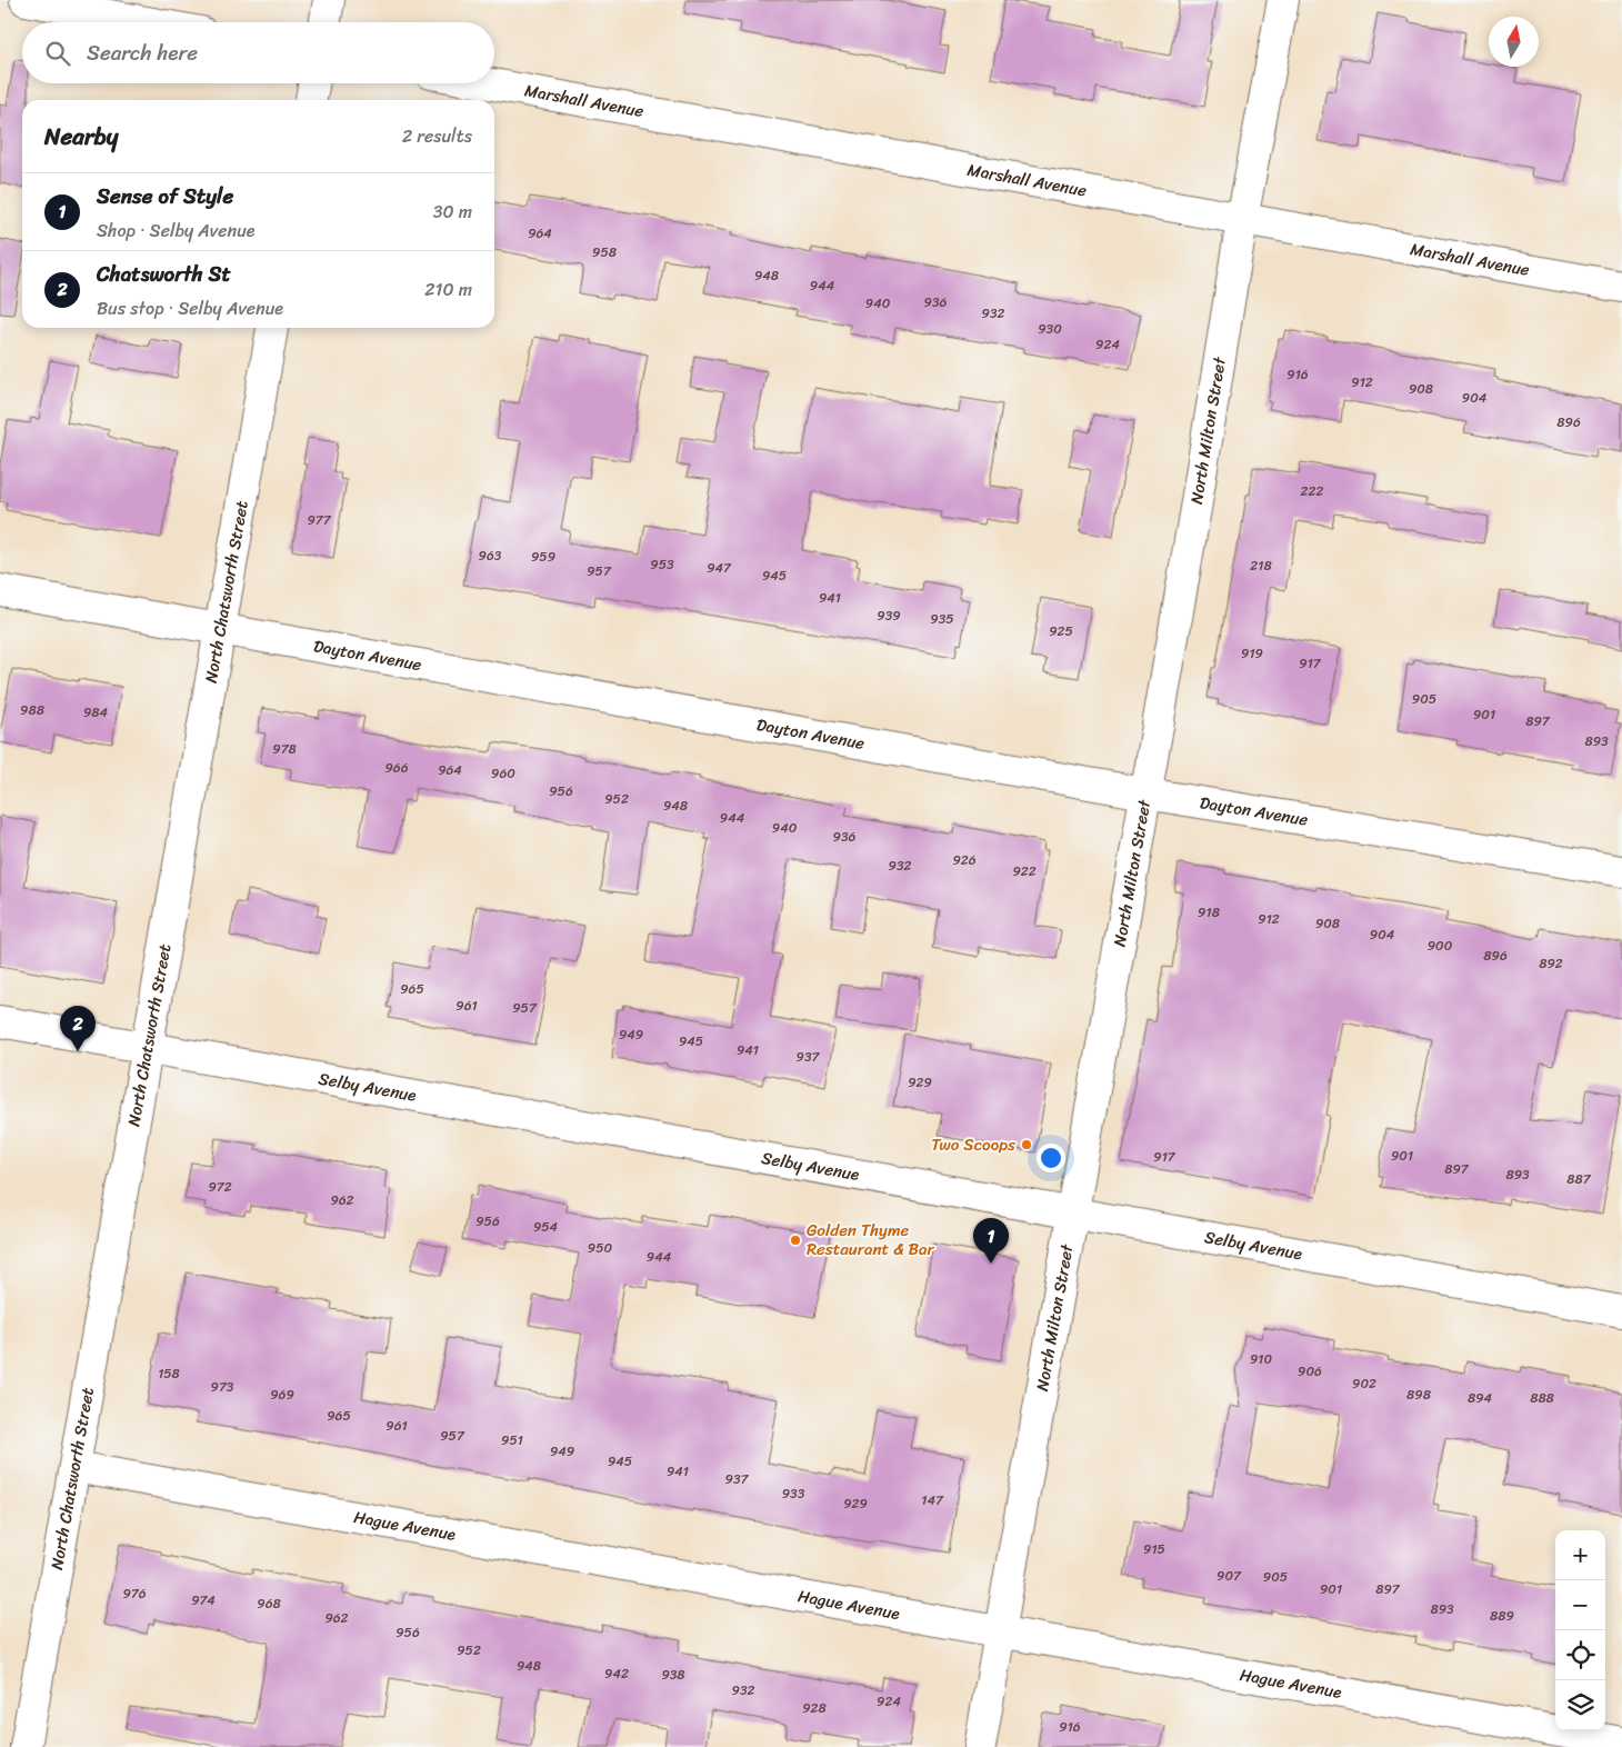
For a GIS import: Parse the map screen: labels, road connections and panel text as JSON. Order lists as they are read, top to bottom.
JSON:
{
  "streets": {
    "street": [
      "Marshall Avenue",
      "North Milton Street",
      "North Chatsworth Street",
      "Dayton Avenue",
      "Selby Avenue",
      "Hague Avenue"
    ]
  },
  "crossings": [
    ["Marshall Avenue", "North Milton Street"],
    ["North Milton Street", "Dayton Avenue"],
    ["North Milton Street", "Selby Avenue"],
    ["North Milton Street", "Hague Avenue"],
    ["North Chatsworth Street", "Dayton Avenue"],
    ["North Chatsworth Street", "Selby Avenue"],
    ["North Chatsworth Street", "Hague Avenue"]
  ],
  "places": ["Two Scoops", "Golden Thyme Restaurant & Bar"],
  "house_numbers": [
    "964",
    "958",
    "948",
    "944",
    "936",
    "940",
    "932",
    "930",
    "924",
    "916",
    "912",
    "908",
    "904",
    "896",
    "222",
    "977",
    "963",
    "959",
    "953",
    "218",
    "947",
    "957",
    "945",
    "941",
    "939",
    "935",
    "925",
    "919",
    "917",
    "905",
    "988",
    "984",
    "901",
    "897",
    "893",
    "978",
    "966",
    "964",
    "960",
    "956",
    "952",
    "948",
    "944",
    "940",
    "936",
    "926",
    "932",
    "922",
    "918",
    "912",
    "908",
    "904",
    "900",
    "896",
    "892",
    "965",
    "961",
    "957",
    "949",
    "945",
    "941",
    "937",
    "929",
    "901",
    "917",
    "897",
    "893",
    "887",
    "972",
    "962",
    "956",
    "954",
    "950",
    "944",
    "910",
    "906",
    "158",
    "902",
    "973",
    "969",
    "898",
    "894",
    "888",
    "965",
    "961",
    "957",
    "951",
    "949",
    "945",
    "941",
    "937",
    "933",
    "147",
    "929",
    "915",
    "907",
    "905",
    "901",
    "897",
    "976",
    "974",
    "968",
    "893",
    "889",
    "962",
    "956",
    "952",
    "948",
    "942",
    "938",
    "932",
    "924",
    "928",
    "916"
  ],
  "north": "top",
  "page": {
    "search": "Search here",
    "heading": ["Nearby", "2 results"],
    "list": [
      {
        "mark": "1",
        "name": "Sense of Style",
        "note": "Shop · Selby Avenue",
        "value": "30 m"
      },
      {
        "mark": "2",
        "name": "Chatsworth St",
        "note": "Bus stop · Selby Avenue",
        "value": "210 m"
      }
    ],
    "pins": ["2", "1"],
    "map_buttons": ["+", "−"]
  }
}
